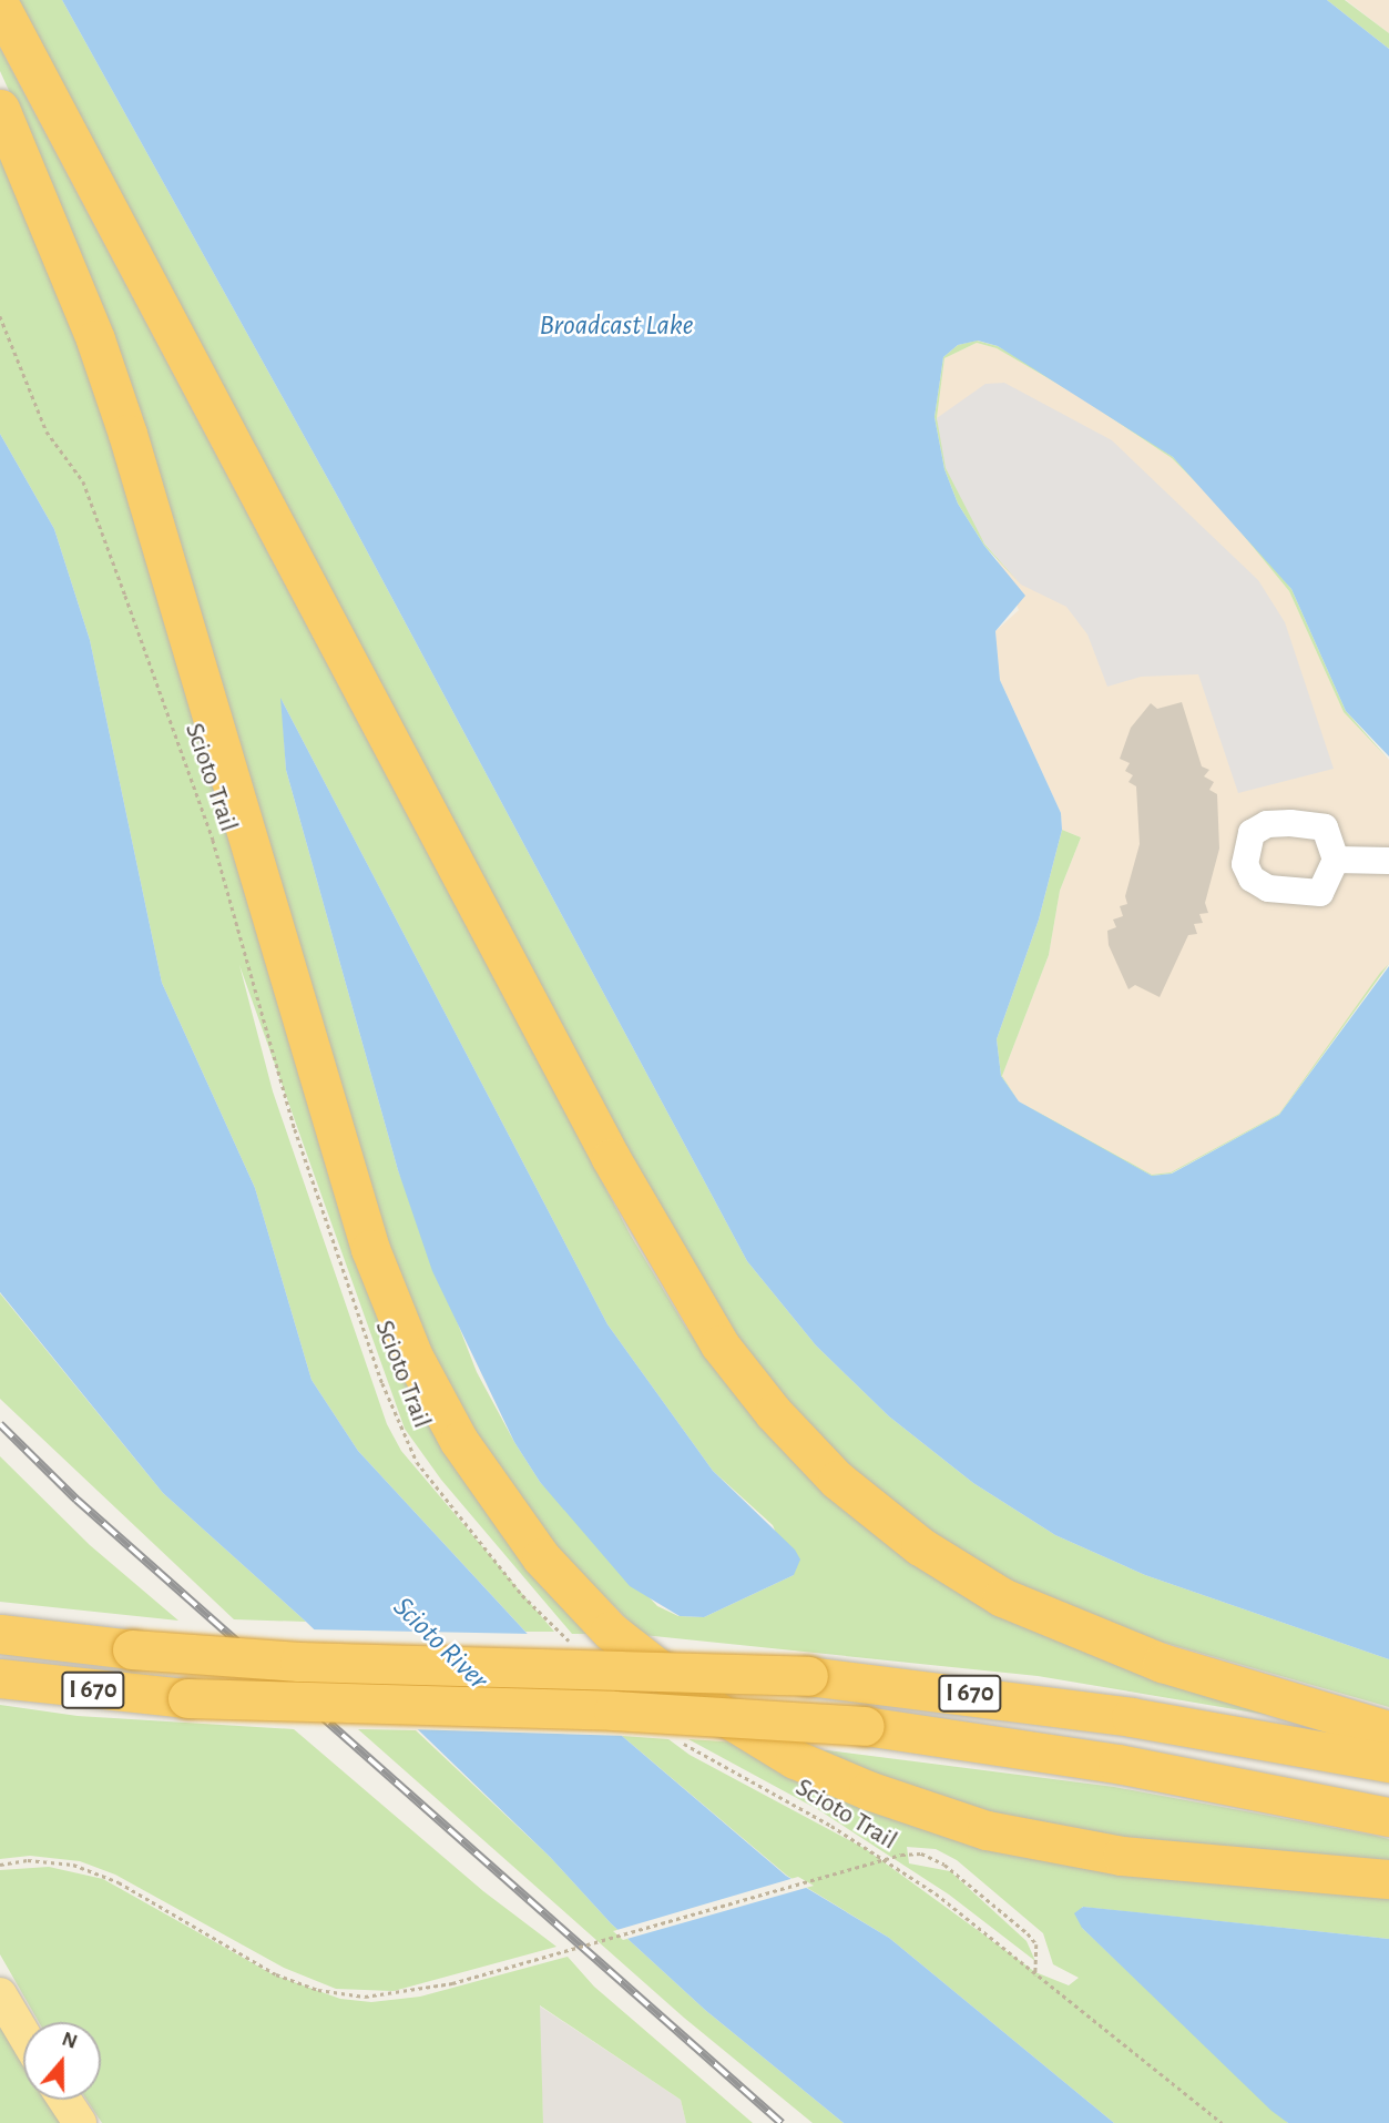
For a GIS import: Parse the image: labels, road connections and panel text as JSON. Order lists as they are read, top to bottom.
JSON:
{
  "streets": {
    "highway": ["I 670"],
    "path": ["Scioto Trail"]
  },
  "water": ["Broadcast Lake", "Scioto River"],
  "north": "top"
}
